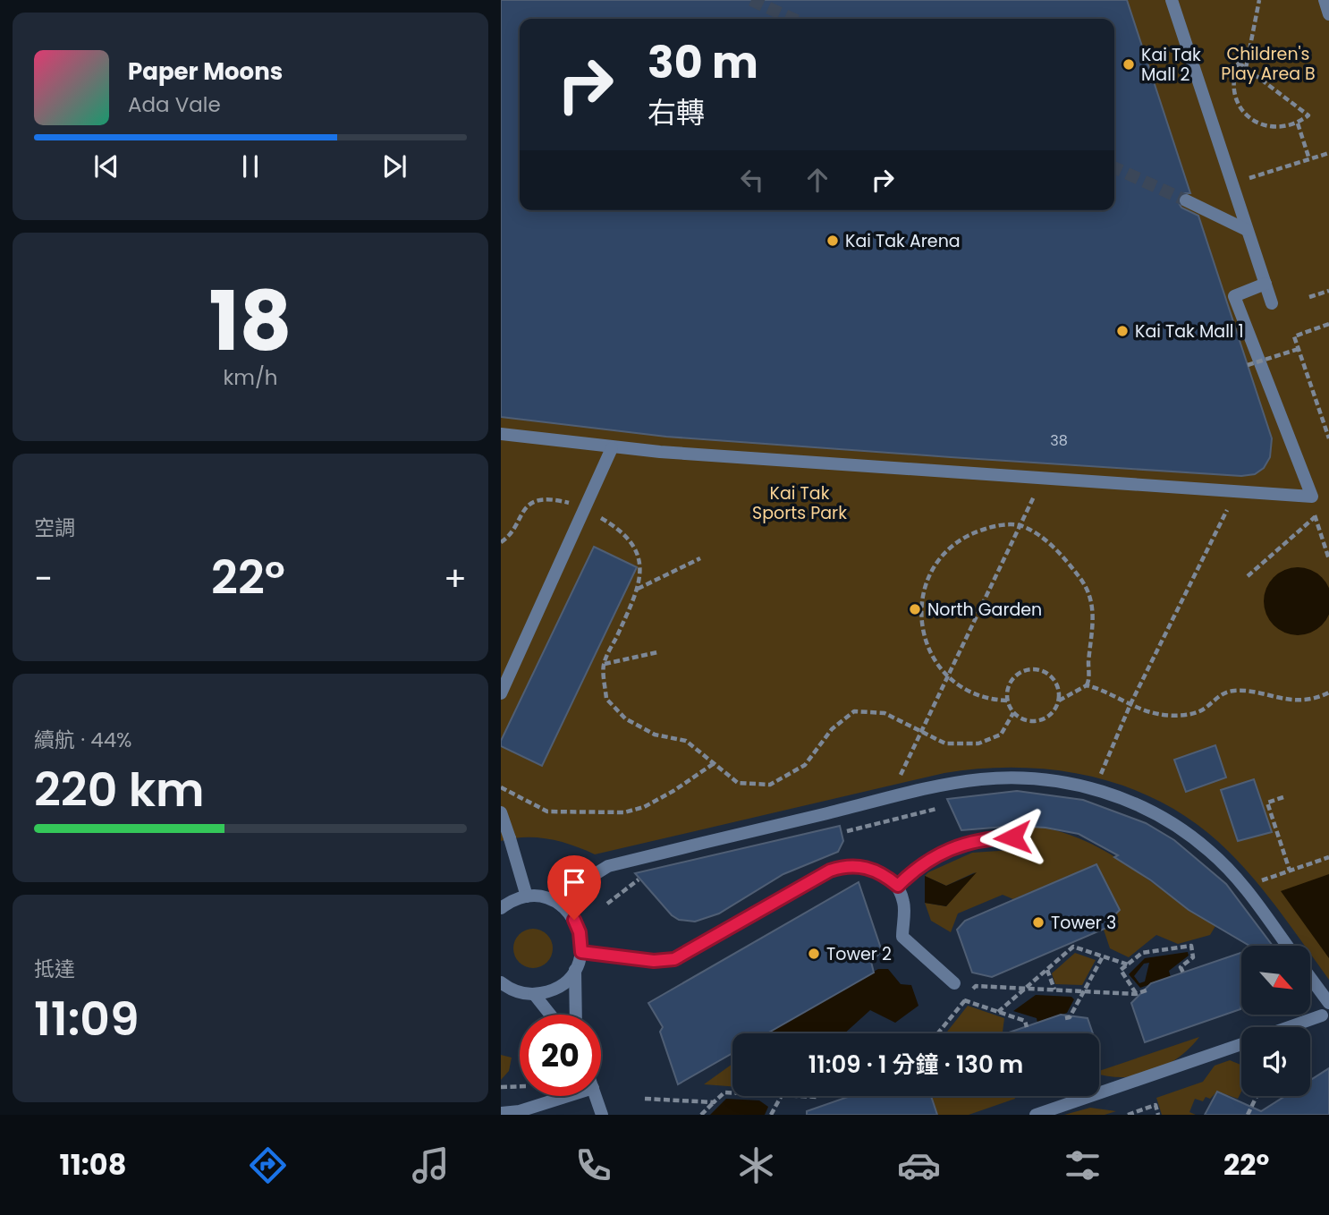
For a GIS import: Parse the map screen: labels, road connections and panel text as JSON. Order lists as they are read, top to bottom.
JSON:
{
  "parks": ["Children's Play Area B", "Kai Tak Sports Park"],
  "places": [
    "Kai Tak Mall 2",
    "Kai Tak Arena",
    "Kai Tak Mall 1",
    "North Garden",
    "Tower 3",
    "Tower 2"
  ],
  "house_numbers": ["38"],
  "north": "bottom right",
  "page": {
    "turn": ["30 m", "右轉"],
    "song": ["Paper Moons", "Ada Vale"],
    "tile": [
      ["18", "km/h"],
      "空調",
      ["續航 · 44%", "220 km"],
      ["抵達", "11:09"]
    ],
    "heat": ["−", "22°", "+"],
    "limit": "20",
    "trip": "11:09 · 1 分鐘 · 130 m",
    "tabs": ["11:08", "22°"]
  }
}
